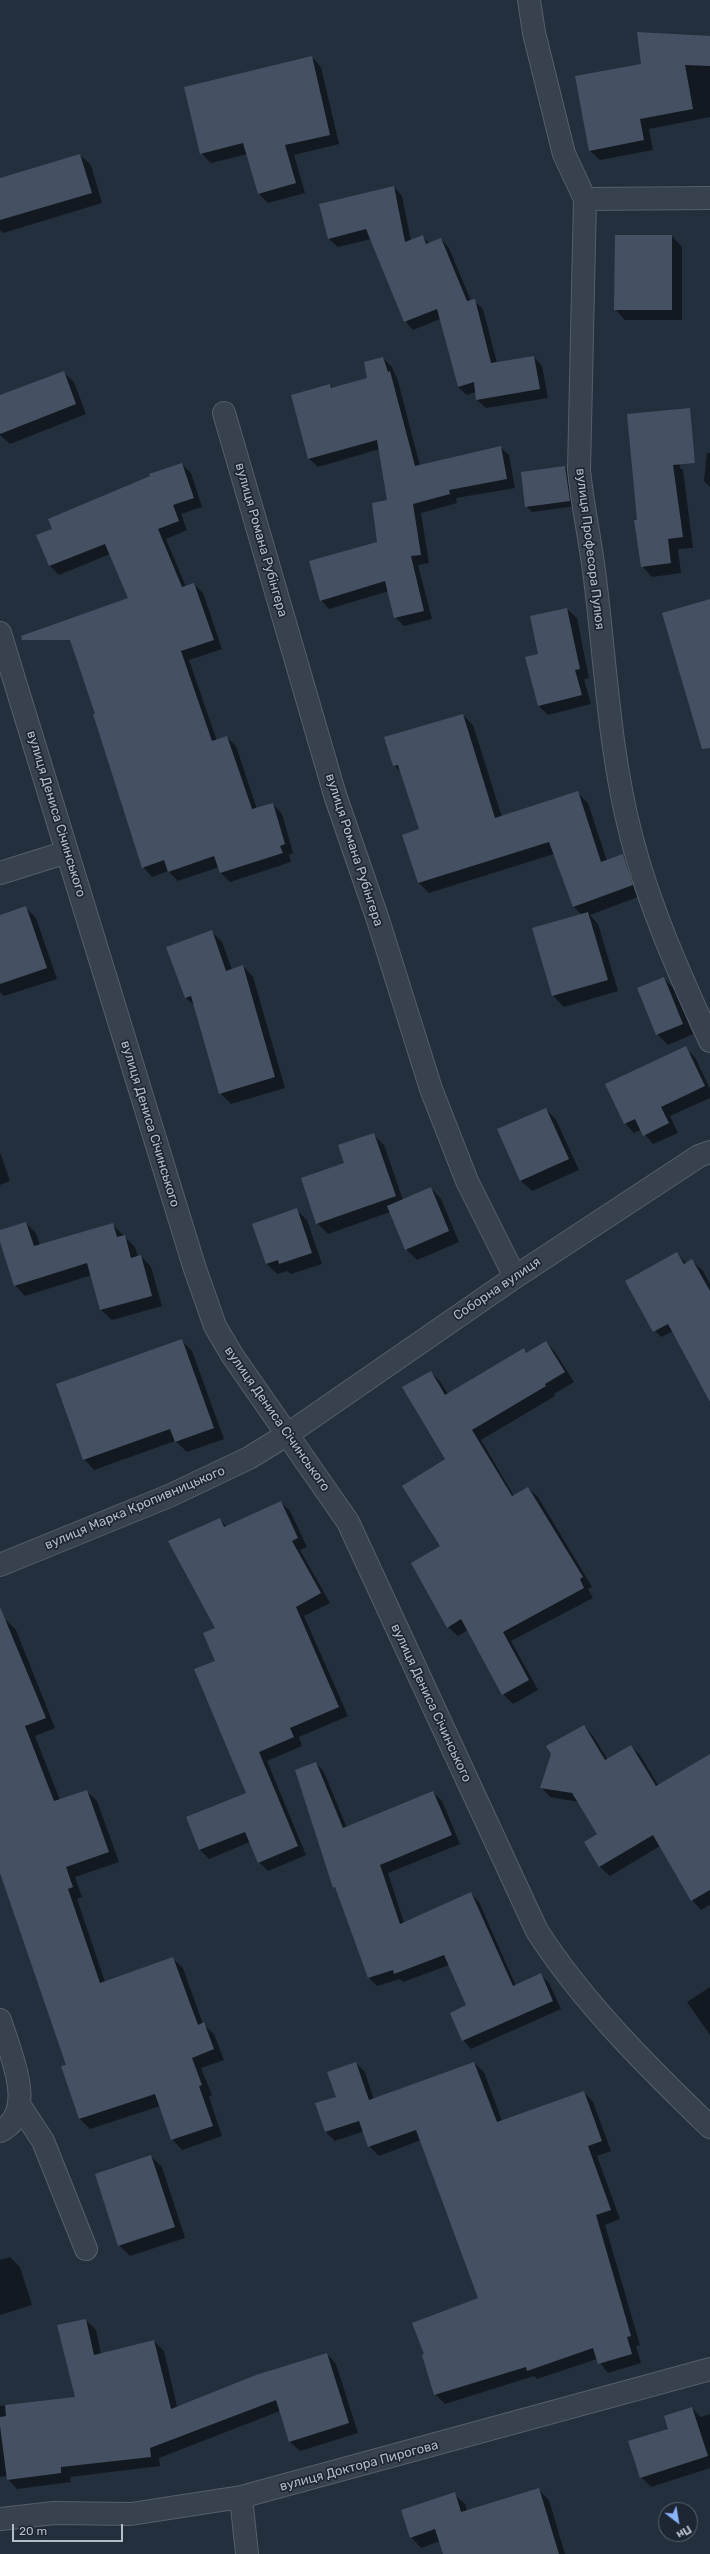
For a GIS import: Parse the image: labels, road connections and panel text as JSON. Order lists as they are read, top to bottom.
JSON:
{
  "streets": {
    "street": [
      "вулиця Романа Рубінгера",
      "вулиця Професора Пулюя",
      "вулиця Дениса Січинського",
      "Соборна вулиця",
      "вулиця Марка Кропивницького",
      "вулиця Доктора Пирогова"
    ]
  },
  "crossings": [
    ["вулиця Романа Рубінгера", "Соборна вулиця"],
    ["вулиця Дениса Січинського", "Соборна вулиця"],
    ["вулиця Дениса Січинського", "вулиця Марка Кропивницького"],
    ["Соборна вулиця", "вулиця Марка Кропивницького"]
  ],
  "scale_bar": "20 m",
  "north": "bottom right"
}
